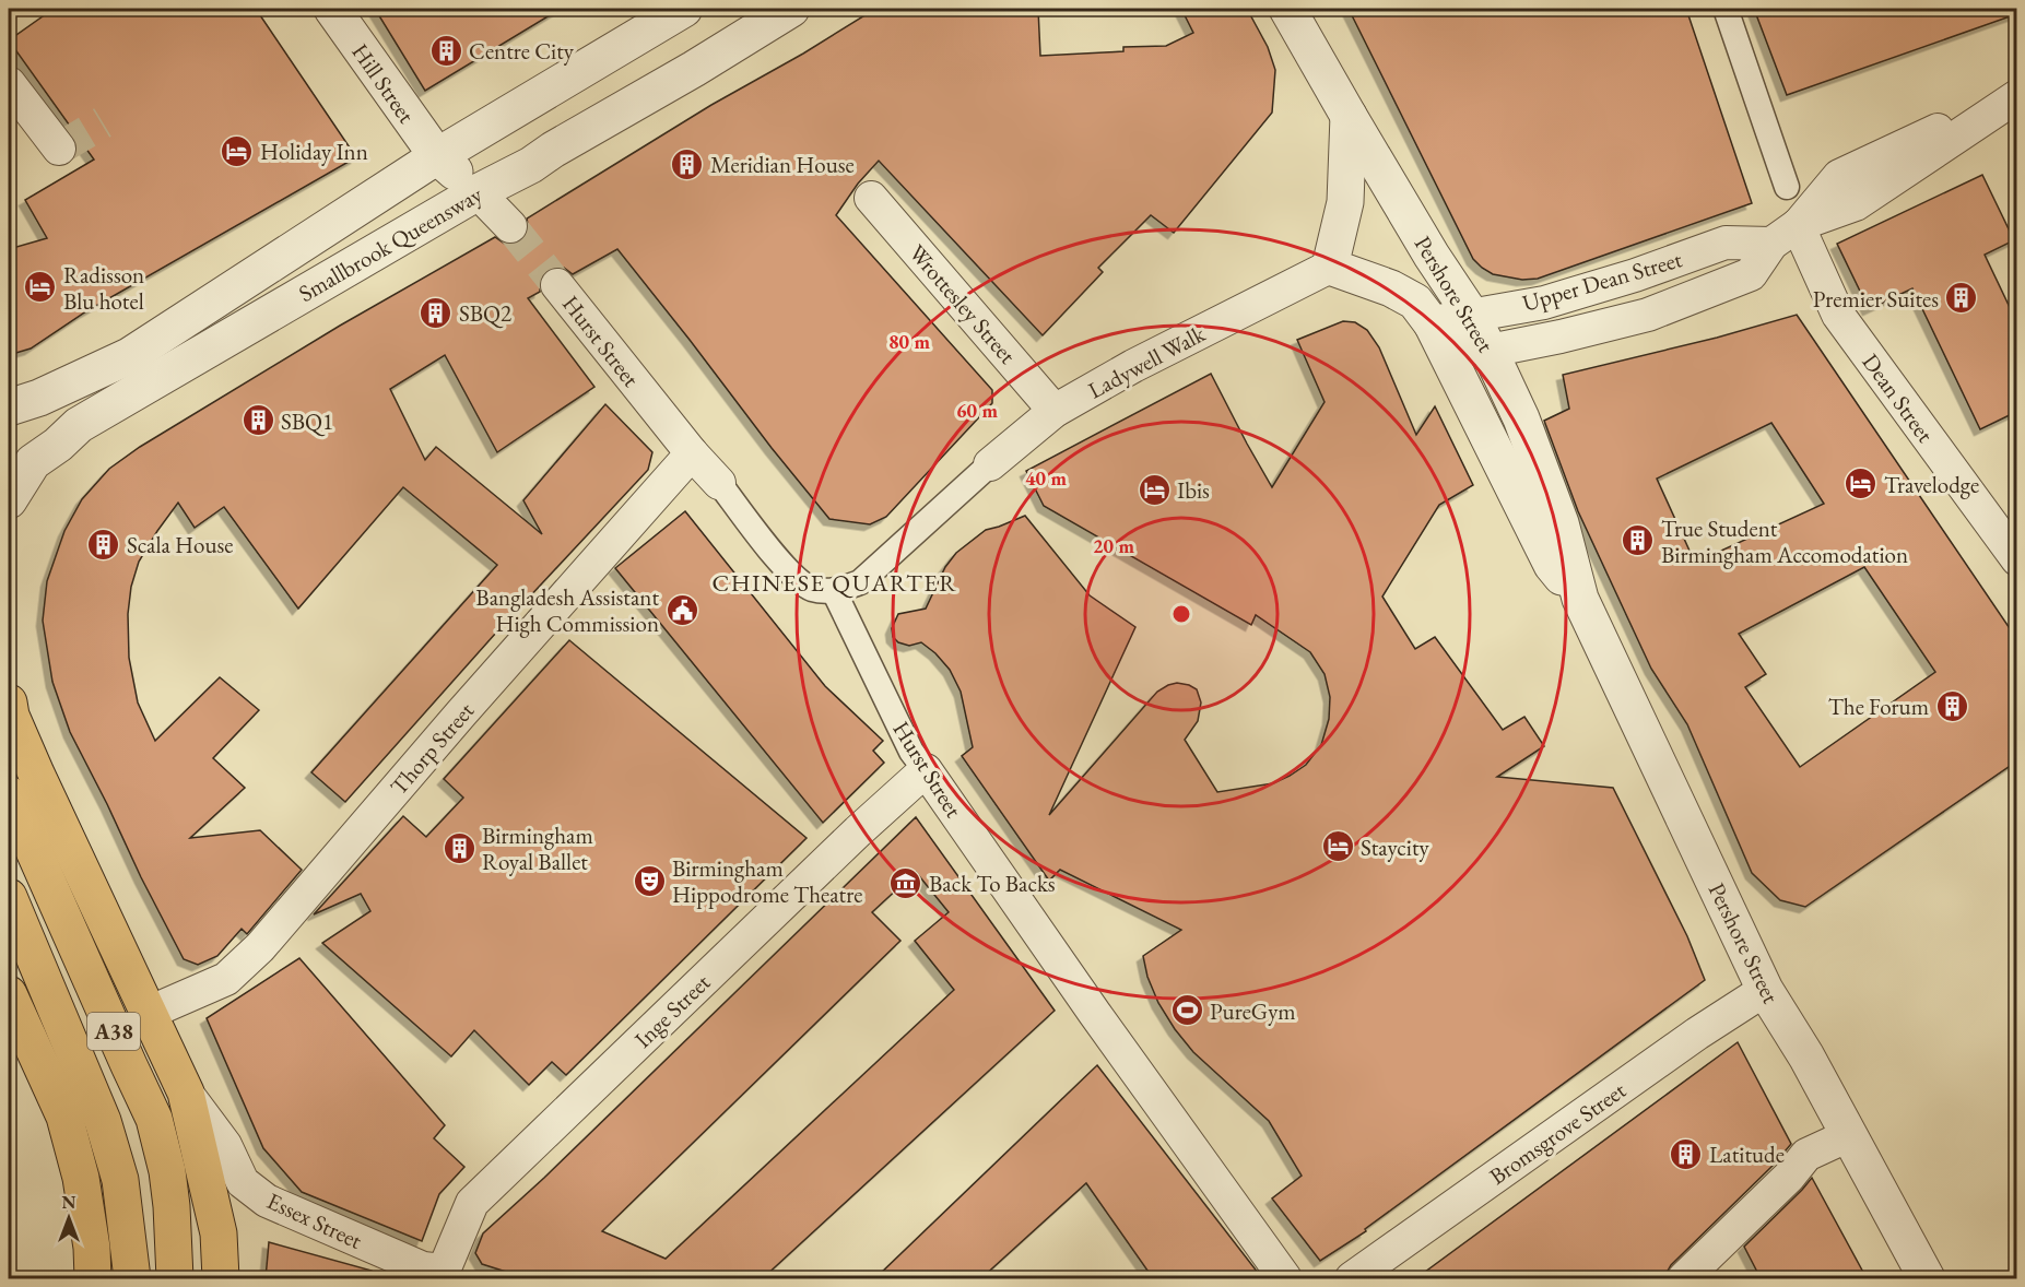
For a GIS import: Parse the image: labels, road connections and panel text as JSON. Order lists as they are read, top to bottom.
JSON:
{
  "streets": {
    "highway": ["A38"],
    "street": [
      "Hill Street",
      "Smallbrook Queensway",
      "Upper Dean Street",
      "Pershore Street",
      "Wrottesley Street",
      "Hurst Street",
      "Ladywell Walk",
      "Dean Street",
      "Thorp Street",
      "Inge Street",
      "Bromsgrove Street",
      "Essex Street"
    ]
  },
  "crossings": [
    ["Hill Street", "Smallbrook Queensway"],
    ["Upper Dean Street", "Pershore Street"],
    ["Upper Dean Street", "Dean Street"],
    ["Pershore Street", "Bromsgrove Street"],
    ["Wrottesley Street", "Ladywell Walk"],
    ["Hurst Street", "Ladywell Walk"],
    ["Hurst Street", "Thorp Street"],
    ["Hurst Street", "Inge Street"],
    ["Inge Street", "Essex Street"]
  ],
  "districts": ["CHINESE QUARTER"],
  "places": {
    "building": [
      "Centre City",
      "Meridian House",
      "Premier Suites",
      "SBQ2",
      "SBQ1",
      "True Student Birmingham Accomodation",
      "Scala House",
      "The Forum",
      "Birmingham Royal Ballet",
      "Latitude"
    ],
    "hotel": [
      "Holiday Inn",
      "Radisson Blu hotel",
      "Travelodge",
      "Ibis",
      "Staycity"
    ],
    "public building": ["Bangladesh Assistant High Commission"],
    "theatre": ["Birmingham Hippodrome Theatre"],
    "museum": ["Back To Backs"],
    "sports": ["PureGym"]
  },
  "north": "top",
  "rings": [
    "80 m",
    "60 m",
    "40 m",
    "20 m"
  ]
}
